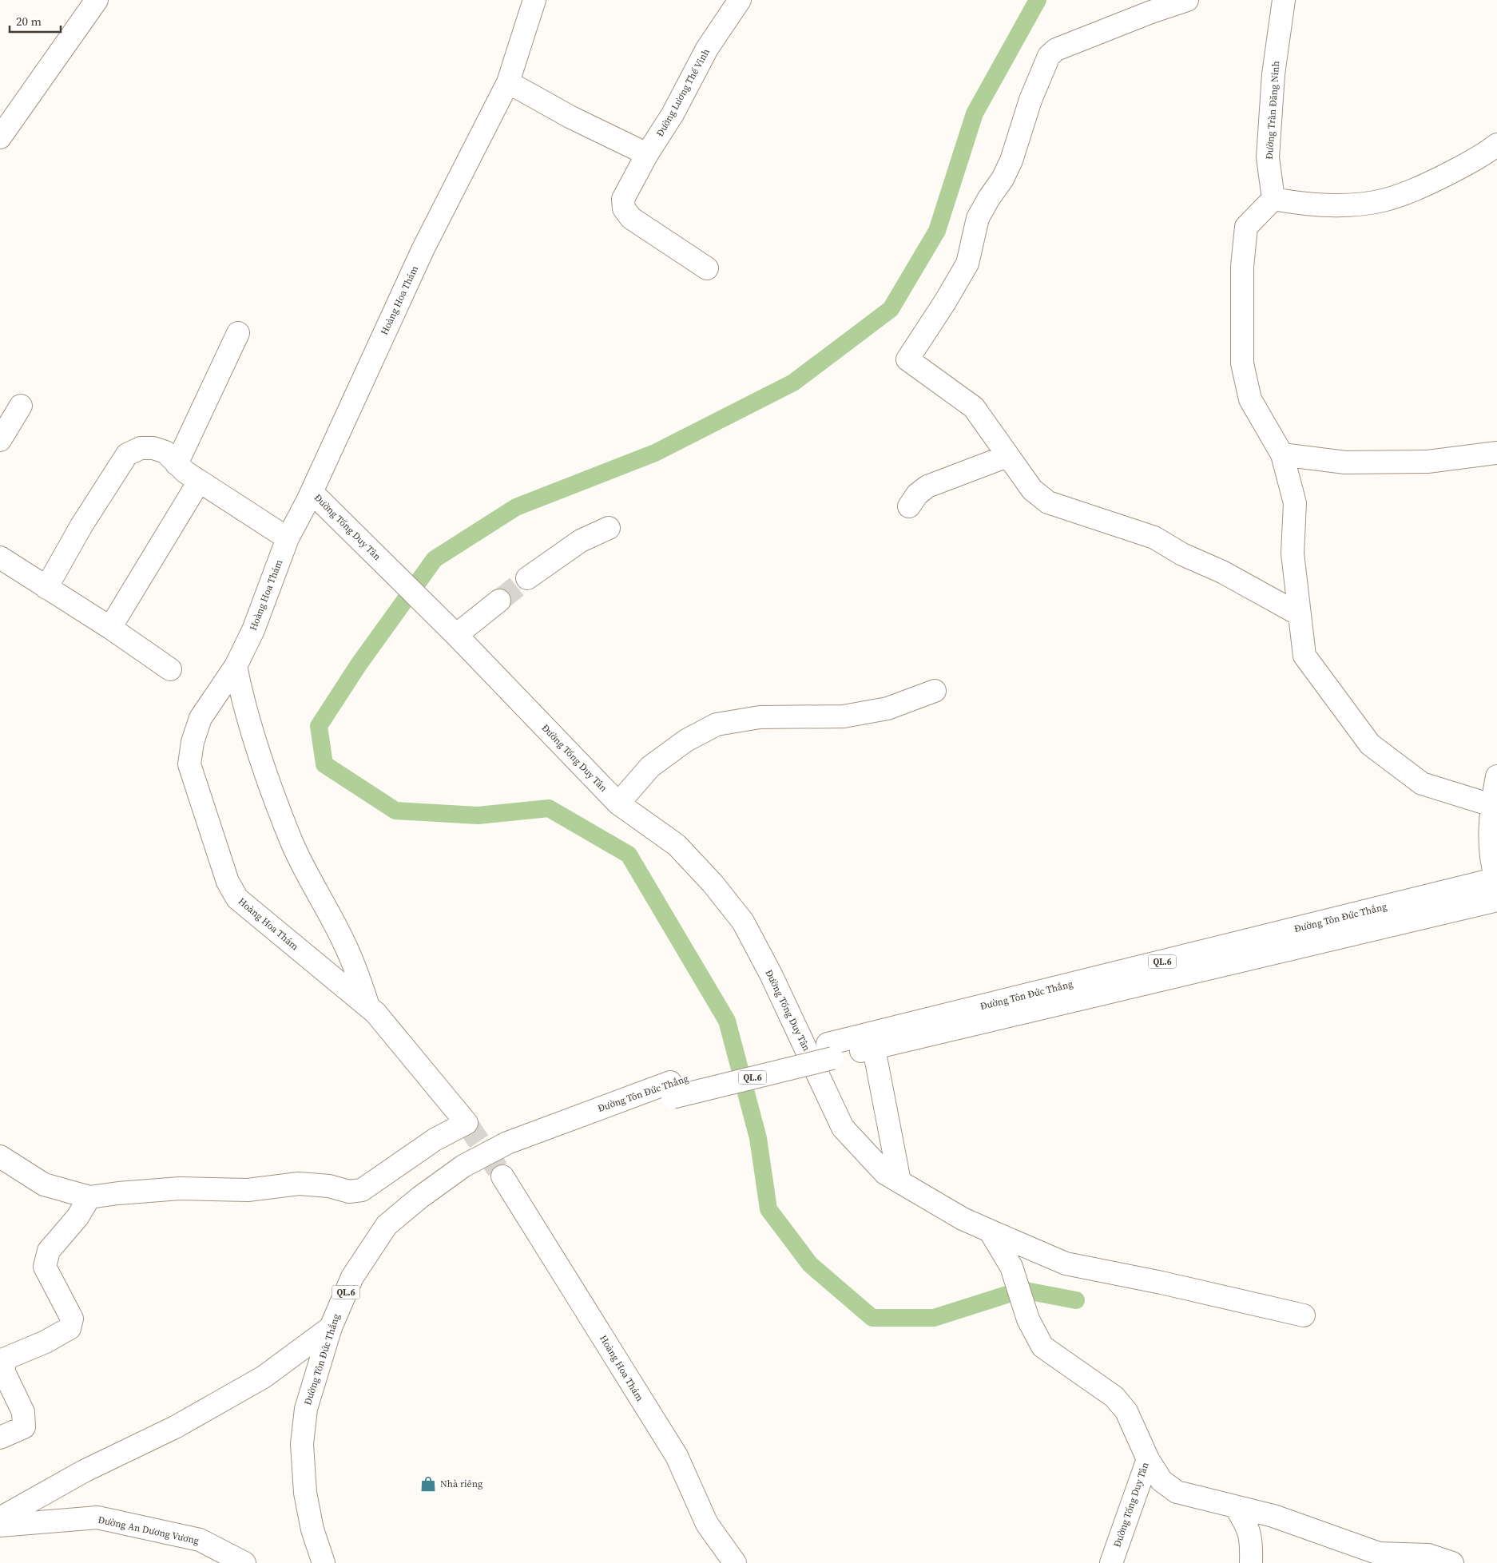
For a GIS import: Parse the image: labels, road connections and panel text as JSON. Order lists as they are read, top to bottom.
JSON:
{
  "streets": {
    "main road": [
      "Đường Lương Thế Vinh",
      "Đường Trần Đăng Ninh",
      "Hoàng Hoa Thám",
      "Đường Tống Duy Tân",
      "Đường Tôn Đức Thắng",
      "QL.6",
      "Đường An Dương Vương"
    ]
  },
  "crossings": [
    ["Hoàng Hoa Thám", "Đường Tống Duy Tân"]
  ],
  "places": {
    "shop": ["Nhà riêng"]
  },
  "scale_bar": "20 m"
}
